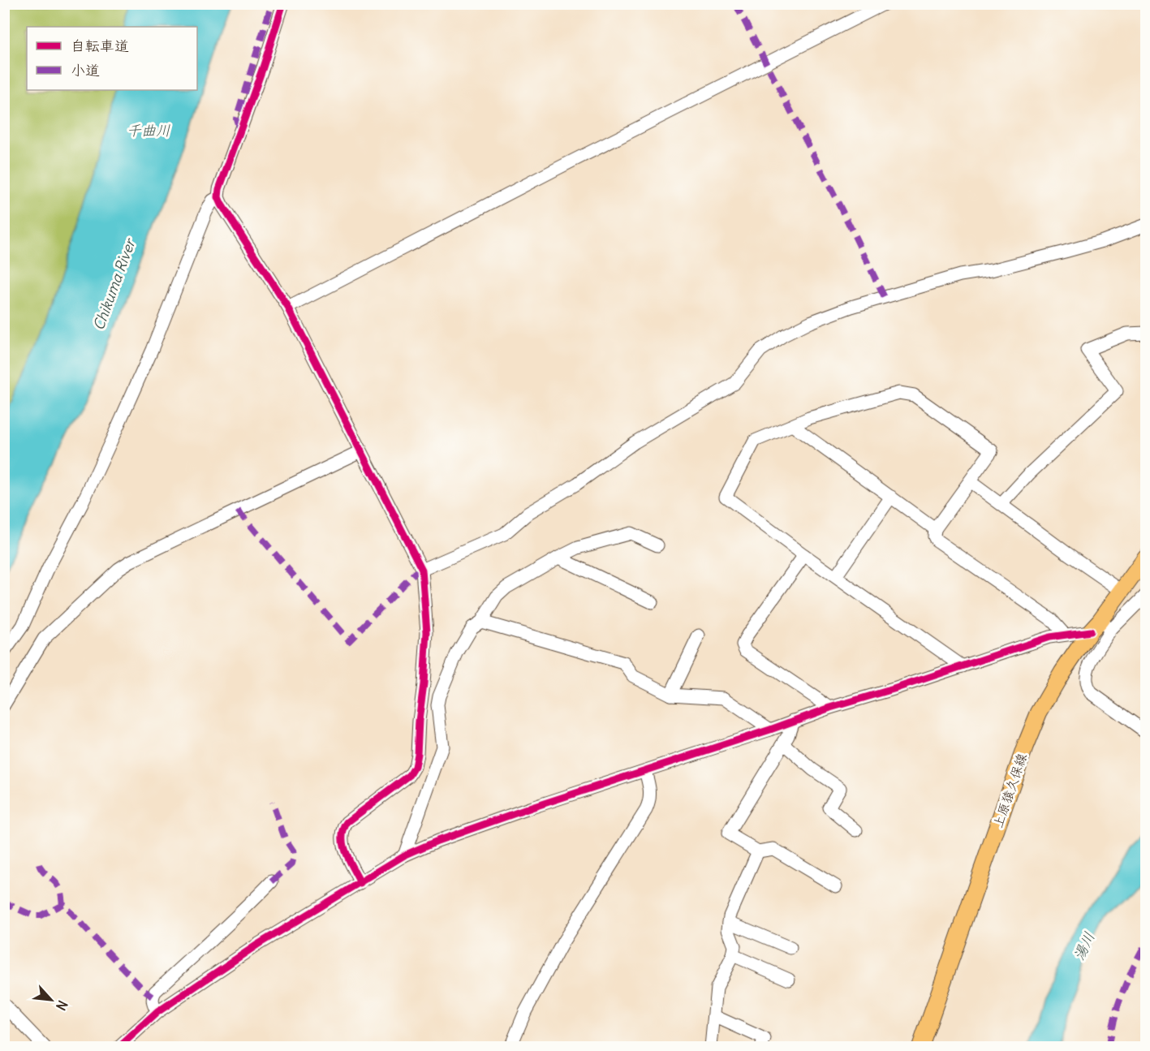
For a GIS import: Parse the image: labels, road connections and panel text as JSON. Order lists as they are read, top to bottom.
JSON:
{
  "streets": {
    "main road": ["上原猿久保線"]
  },
  "water": ["千曲川", "Chikuma River", "湯川"],
  "legend": ["自転車道", "小道"],
  "north": "bottom right"
}
